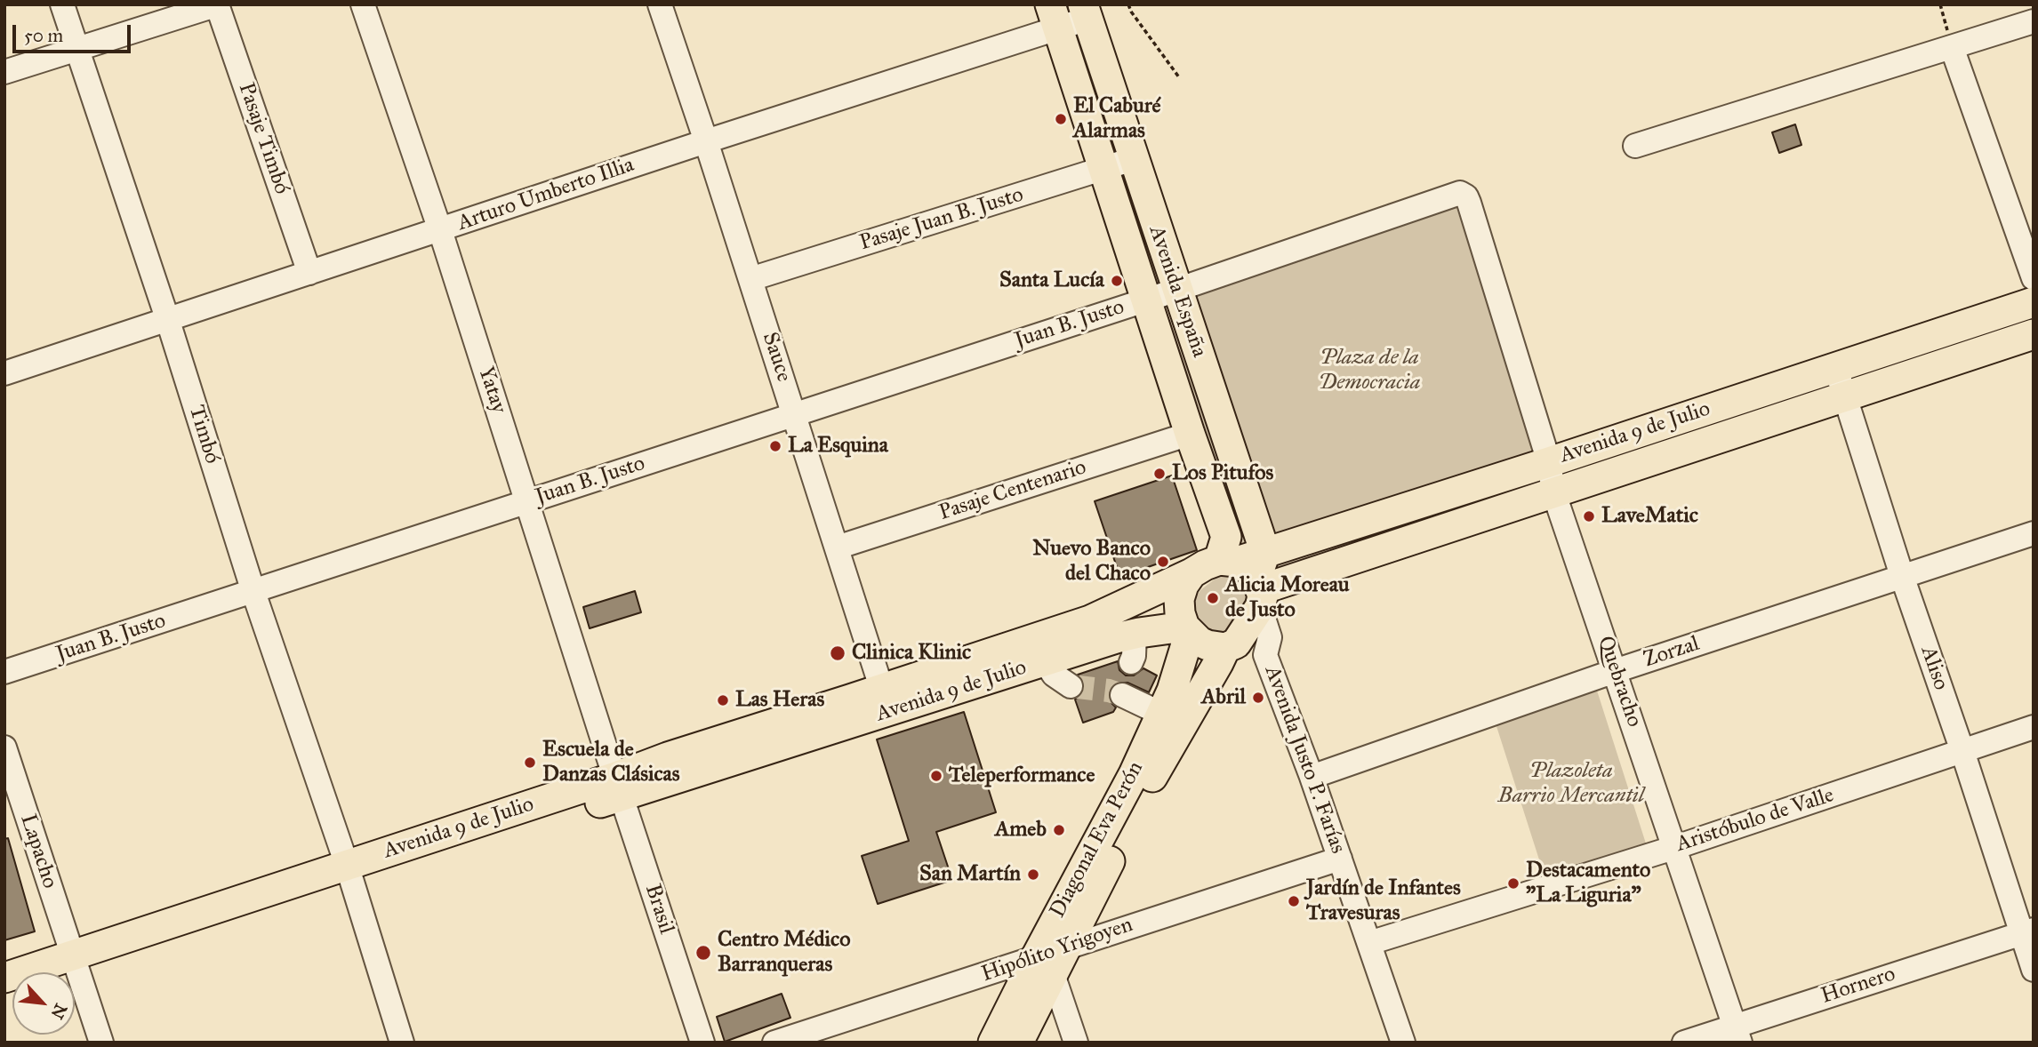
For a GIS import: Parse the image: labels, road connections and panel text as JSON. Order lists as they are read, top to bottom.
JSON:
{
  "streets": {
    "main road": ["Avenida España", "Avenida 9 de Julio", "Diagonal Eva Perón"],
    "street": [
      "Pasaje Timbó",
      "Arturo Umberto Illia",
      "Pasaje Juan B. Justo",
      "Juan B. Justo",
      "Sauce",
      "Yatay",
      "Timbó",
      "Pasaje Centenario",
      "Zorzal",
      "Aliso",
      "Quebracho",
      "Avenida Justo P. Farías",
      "Aristóbulo de Valle",
      "Lapacho",
      "Brasil",
      "Hipólito Yrigoyen",
      "Hornero"
    ]
  },
  "crossings": [
    ["Pasaje Timbó", "Arturo Umberto Illia"],
    ["Arturo Umberto Illia", "Avenida España"],
    ["Arturo Umberto Illia", "Sauce"],
    ["Arturo Umberto Illia", "Yatay"],
    ["Arturo Umberto Illia", "Timbó"],
    ["Pasaje Juan B. Justo", "Avenida España"],
    ["Pasaje Juan B. Justo", "Sauce"],
    ["Avenida España", "Juan B. Justo"],
    ["Avenida España", "Avenida 9 de Julio"],
    ["Avenida España", "Pasaje Centenario"],
    ["Avenida España", "Avenida Justo P. Farías"],
    ["Avenida España", "Diagonal Eva Perón"],
    ["Juan B. Justo", "Sauce"],
    ["Juan B. Justo", "Yatay"],
    ["Juan B. Justo", "Avenida 9 de Julio"],
    ["Juan B. Justo", "Timbó"],
    ["Juan B. Justo", "Quebracho"],
    ["Sauce", "Avenida 9 de Julio"],
    ["Sauce", "Pasaje Centenario"],
    ["Yatay", "Avenida 9 de Julio"],
    ["Yatay", "Brasil"],
    ["Avenida 9 de Julio", "Timbó"],
    ["Avenida 9 de Julio", "Aliso"],
    ["Avenida 9 de Julio", "Quebracho"],
    ["Avenida 9 de Julio", "Avenida Justo P. Farías"],
    ["Avenida 9 de Julio", "Diagonal Eva Perón"],
    ["Avenida 9 de Julio", "Lapacho"],
    ["Avenida 9 de Julio", "Brasil"],
    ["Zorzal", "Aliso"],
    ["Zorzal", "Quebracho"],
    ["Zorzal", "Avenida Justo P. Farías"],
    ["Aliso", "Aristóbulo de Valle"],
    ["Aliso", "Hornero"],
    ["Quebracho", "Aristóbulo de Valle"],
    ["Quebracho", "Hornero"],
    ["Avenida Justo P. Farías", "Aristóbulo de Valle"],
    ["Avenida Justo P. Farías", "Diagonal Eva Perón"],
    ["Avenida Justo P. Farías", "Hipólito Yrigoyen"],
    ["Diagonal Eva Perón", "Hipólito Yrigoyen"]
  ],
  "parks": ["Plaza de la Democracia", "Plazoleta Barrio Mercantil"],
  "places": [
    "El Caburé Alarmas",
    "Santa Lucía",
    "La Esquina",
    "Los Pitufos",
    "LaveMatic",
    "Nuevo Banco del Chaco",
    "Alicia Moreau de Justo",
    "Clinica Klinic",
    "Abril",
    "Las Heras",
    "Escuela de Danzas Clásicas",
    "Teleperformance",
    "Ameb",
    "San Martín",
    "Destacamento \"La Liguria\"",
    "Jardín de Infantes Travesuras",
    "Centro Médico Barranqueras"
  ],
  "scale_bar": "50 m",
  "north": "bottom right"
}
